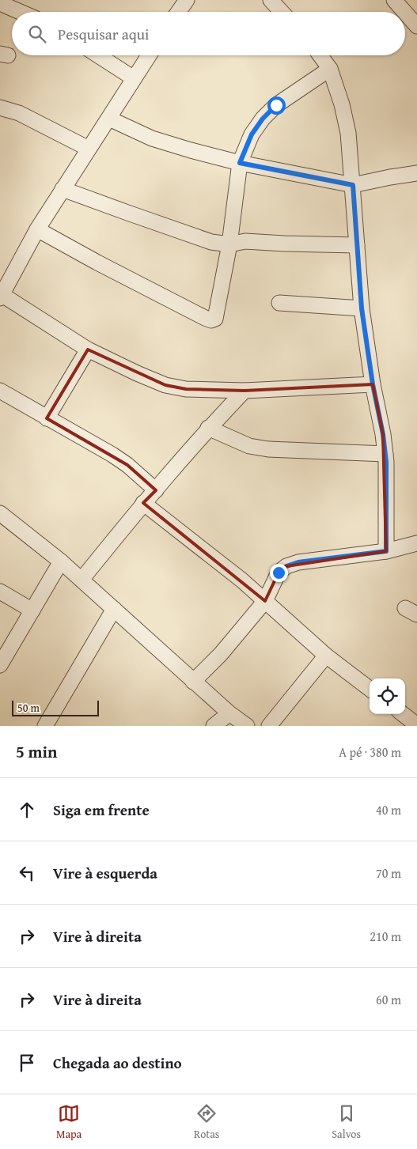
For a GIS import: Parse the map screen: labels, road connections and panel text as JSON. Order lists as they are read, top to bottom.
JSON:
{
  "scale_bar": "50 m",
  "page": {
    "search": "Pesquisar aqui",
    "scale": "50 m",
    "heading": ["5 min", "A pé · 380 m"],
    "list": [
      ["Siga em frente", "40 m"],
      ["Vire à esquerda", "70 m"],
      ["Vire à direita", "210 m"],
      ["Vire à direita", "60 m"],
      "Chegada ao destino"
    ],
    "nav": ["Mapa", "Rotas", "Salvos"]
  }
}
